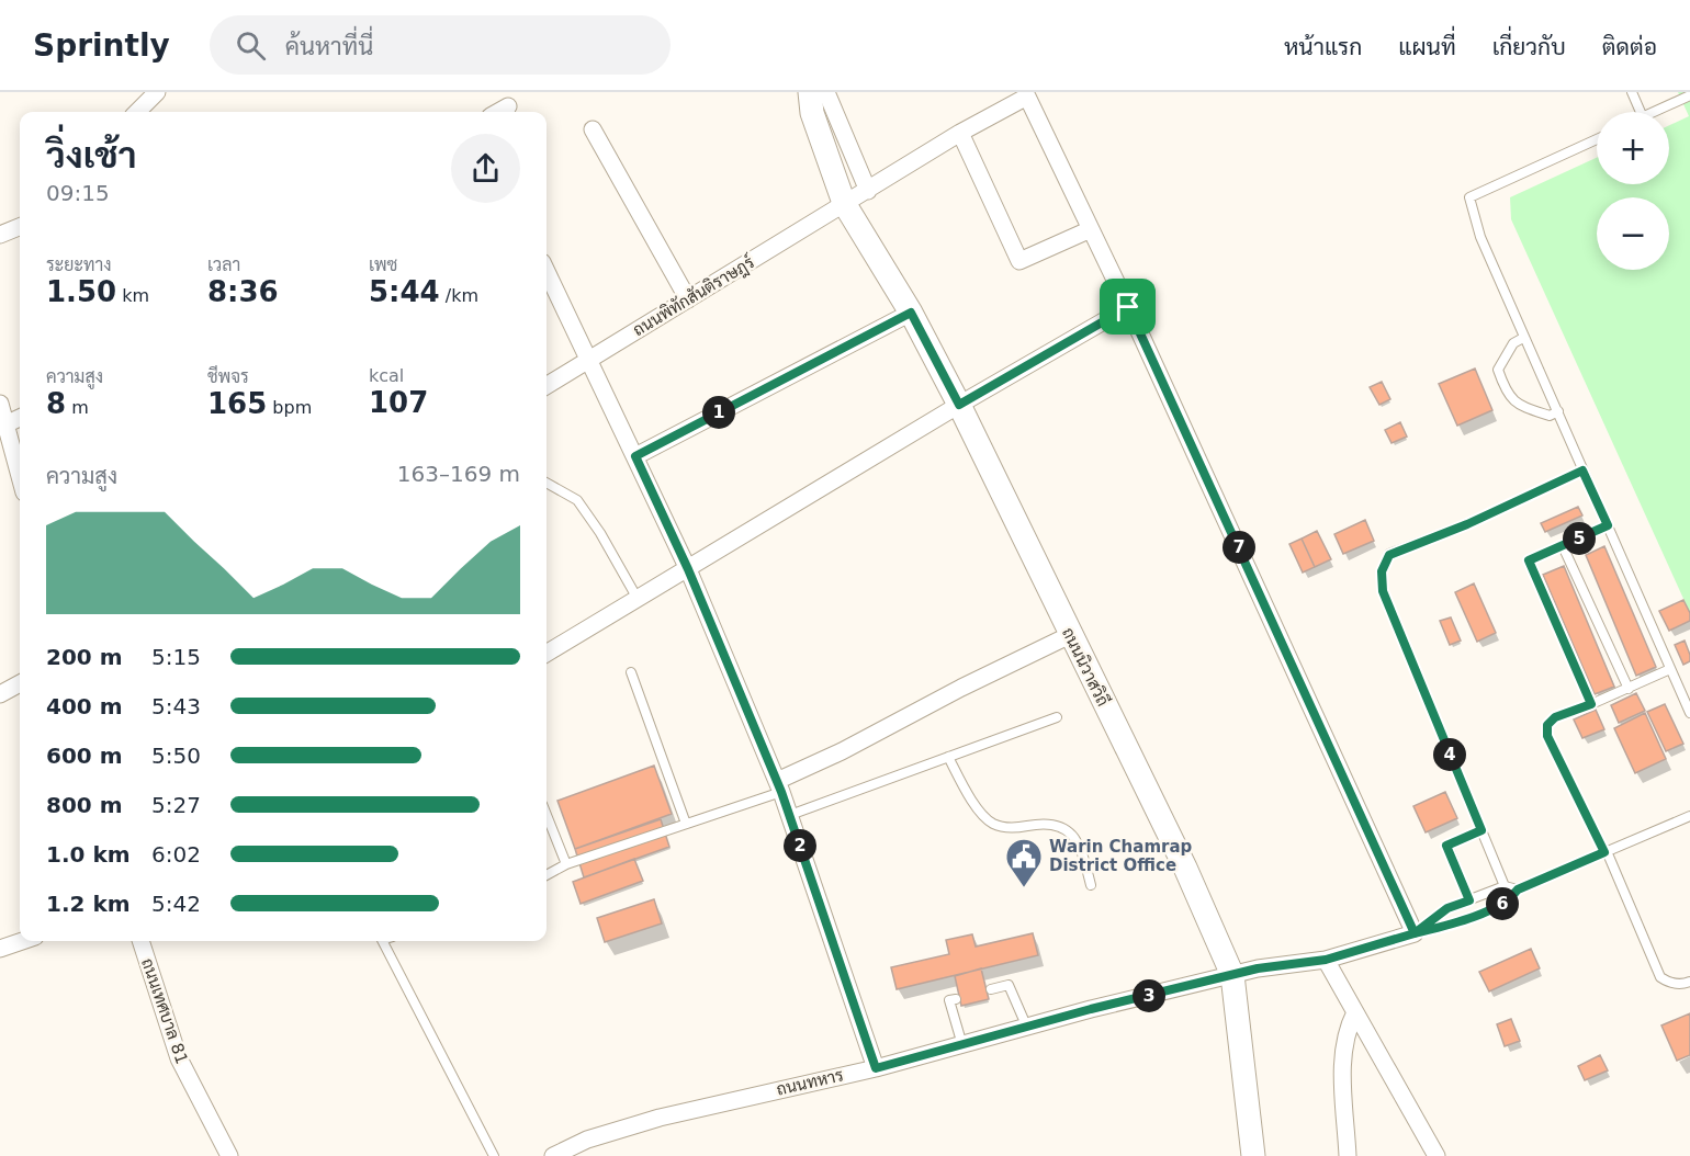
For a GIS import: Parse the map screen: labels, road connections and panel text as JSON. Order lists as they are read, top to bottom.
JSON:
{
  "streets": {
    "main road": ["ถนนนิวาสวิถี"],
    "street": ["ถนนพิทักสันติราษฎร์", "ถนนเทศบาล 81", "ถนนทหาร"]
  },
  "crossings": [
    ["ถนนพิทักสันติราษฎร์", "ถนนนิวาสวิถี"],
    ["ถนนนิวาสวิถี", "ถนนทหาร"]
  ],
  "places": {
    "public building": ["Warin Chamrap District Office"]
  },
  "page": {
    "header": "Sprintly",
    "search": "ค้นหาที่นี่",
    "nav": [
      "หน้าแรก",
      "แผนที่",
      "เกี่ยวกับ",
      "ติดต่อ"
    ],
    "map_buttons": ["+", "−"],
    "heading": ["วิ่งเช้า", "09:15"],
    "stats": [
      ["ระยะทาง", "1.50 km"],
      ["เวลา", "8:36"],
      ["เพซ", "5:44 /km"],
      ["ความสูง", "8 m"],
      ["ชีพจร", "165 bpm"],
      ["kcal", "107"]
    ],
    "pins": [
      "1",
      "5",
      "7",
      "4",
      "2",
      "6",
      "3"
    ],
    "chart": ["ความสูง", "163–169 m"],
    "list": [
      {
        "name": "200 m",
        "note": "5:15"
      },
      {
        "name": "400 m",
        "note": "5:43"
      },
      {
        "name": "600 m",
        "note": "5:50"
      },
      {
        "name": "800 m",
        "note": "5:27"
      },
      {
        "name": "1.0 km",
        "note": "6:02"
      },
      {
        "name": "1.2 km",
        "note": "5:42"
      }
    ]
  }
}
